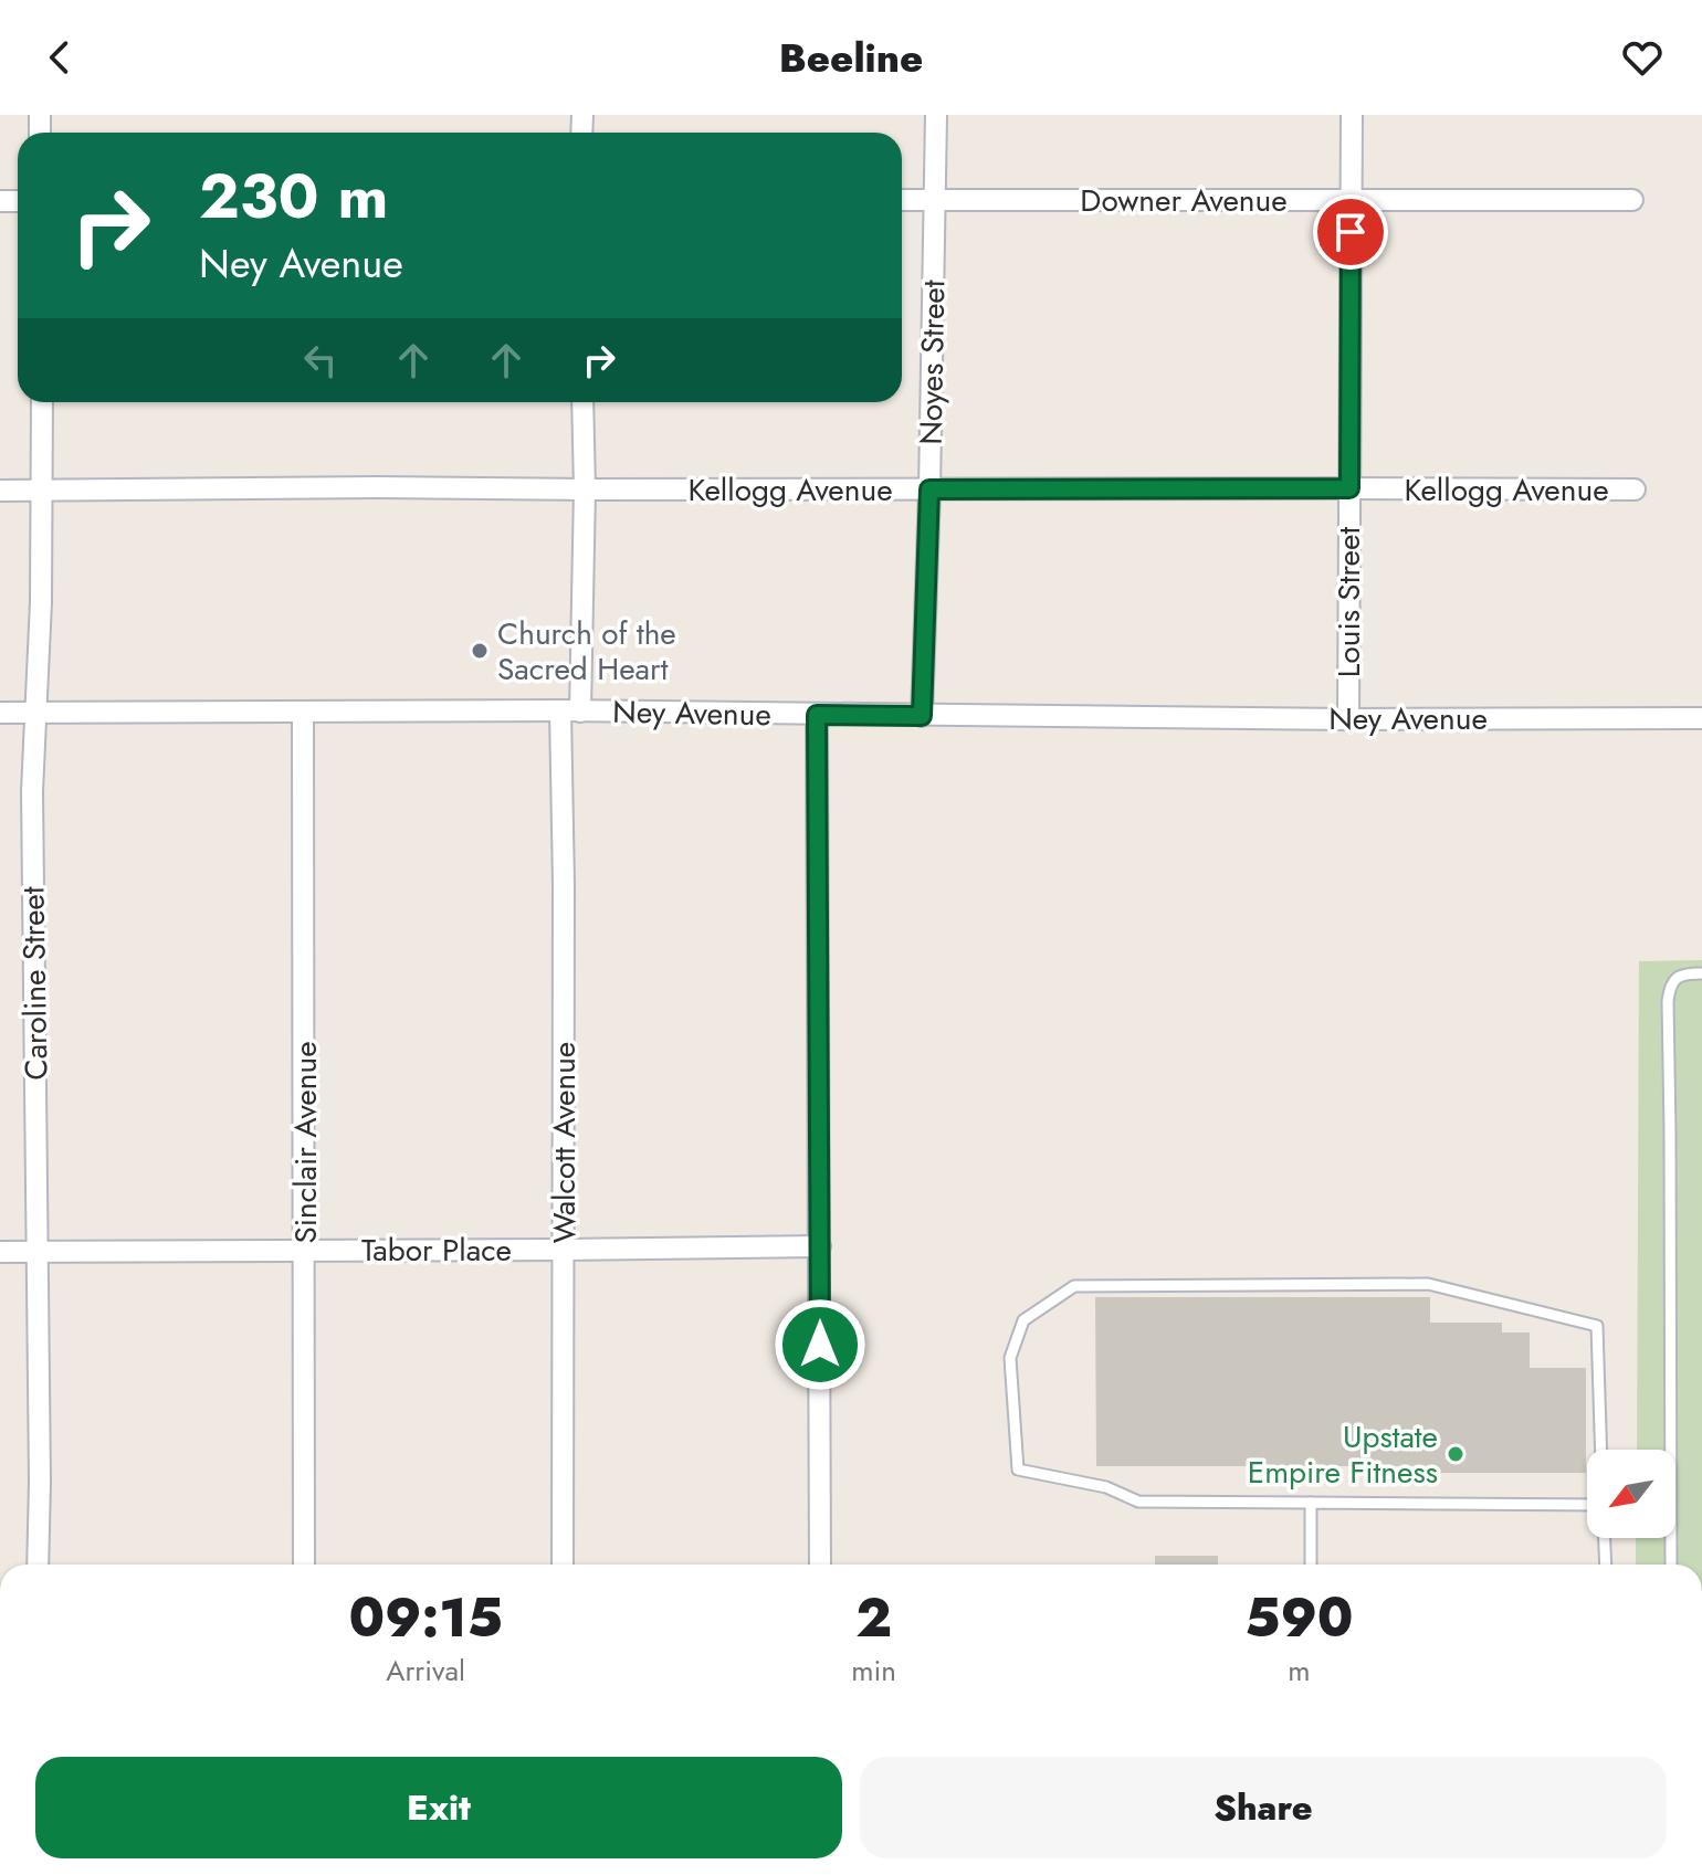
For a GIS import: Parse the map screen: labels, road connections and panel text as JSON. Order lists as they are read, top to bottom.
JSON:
{
  "streets": {
    "street": [
      "Downer Avenue",
      "Noyes Street",
      "Kellogg Avenue",
      "Louis Street",
      "Ney Avenue",
      "Caroline Street",
      "Sinclair Avenue",
      "Walcott Avenue",
      "Tabor Place"
    ]
  },
  "crossings": [
    ["Downer Avenue", "Noyes Street"],
    ["Downer Avenue", "Louis Street"],
    ["Noyes Street", "Kellogg Avenue"],
    ["Noyes Street", "Ney Avenue"],
    ["Kellogg Avenue", "Louis Street"],
    ["Kellogg Avenue", "Caroline Street"],
    ["Kellogg Avenue", "Walcott Avenue"],
    ["Louis Street", "Ney Avenue"],
    ["Ney Avenue", "Caroline Street"],
    ["Ney Avenue", "Sinclair Avenue"],
    ["Ney Avenue", "Walcott Avenue"],
    ["Caroline Street", "Tabor Place"],
    ["Sinclair Avenue", "Tabor Place"],
    ["Walcott Avenue", "Tabor Place"]
  ],
  "places": ["Church of the Sacred Heart", "Upstate Empire Fitness"],
  "north": "bottom left",
  "page": {
    "header": "Beeline",
    "turn": ["230 m", "Ney Avenue"],
    "eta": [
      "09:15",
      "Arrival",
      "2",
      "min",
      "590",
      "m"
    ],
    "buttons": ["Exit", "Share"]
  }
}
